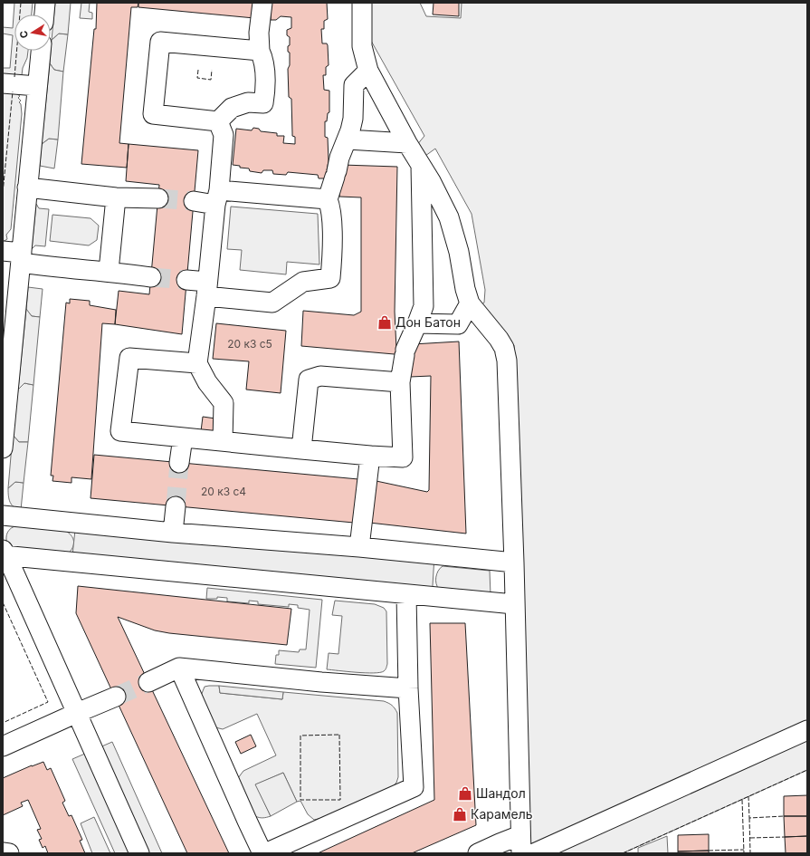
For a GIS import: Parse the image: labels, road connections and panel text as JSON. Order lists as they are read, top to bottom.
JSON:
{
  "places": {
    "shop": ["Дон Батон", "Шандол", "Карамель"]
  },
  "house_numbers": ["20 к3 с5", "20 к3 с4"],
  "north": "left"
}
